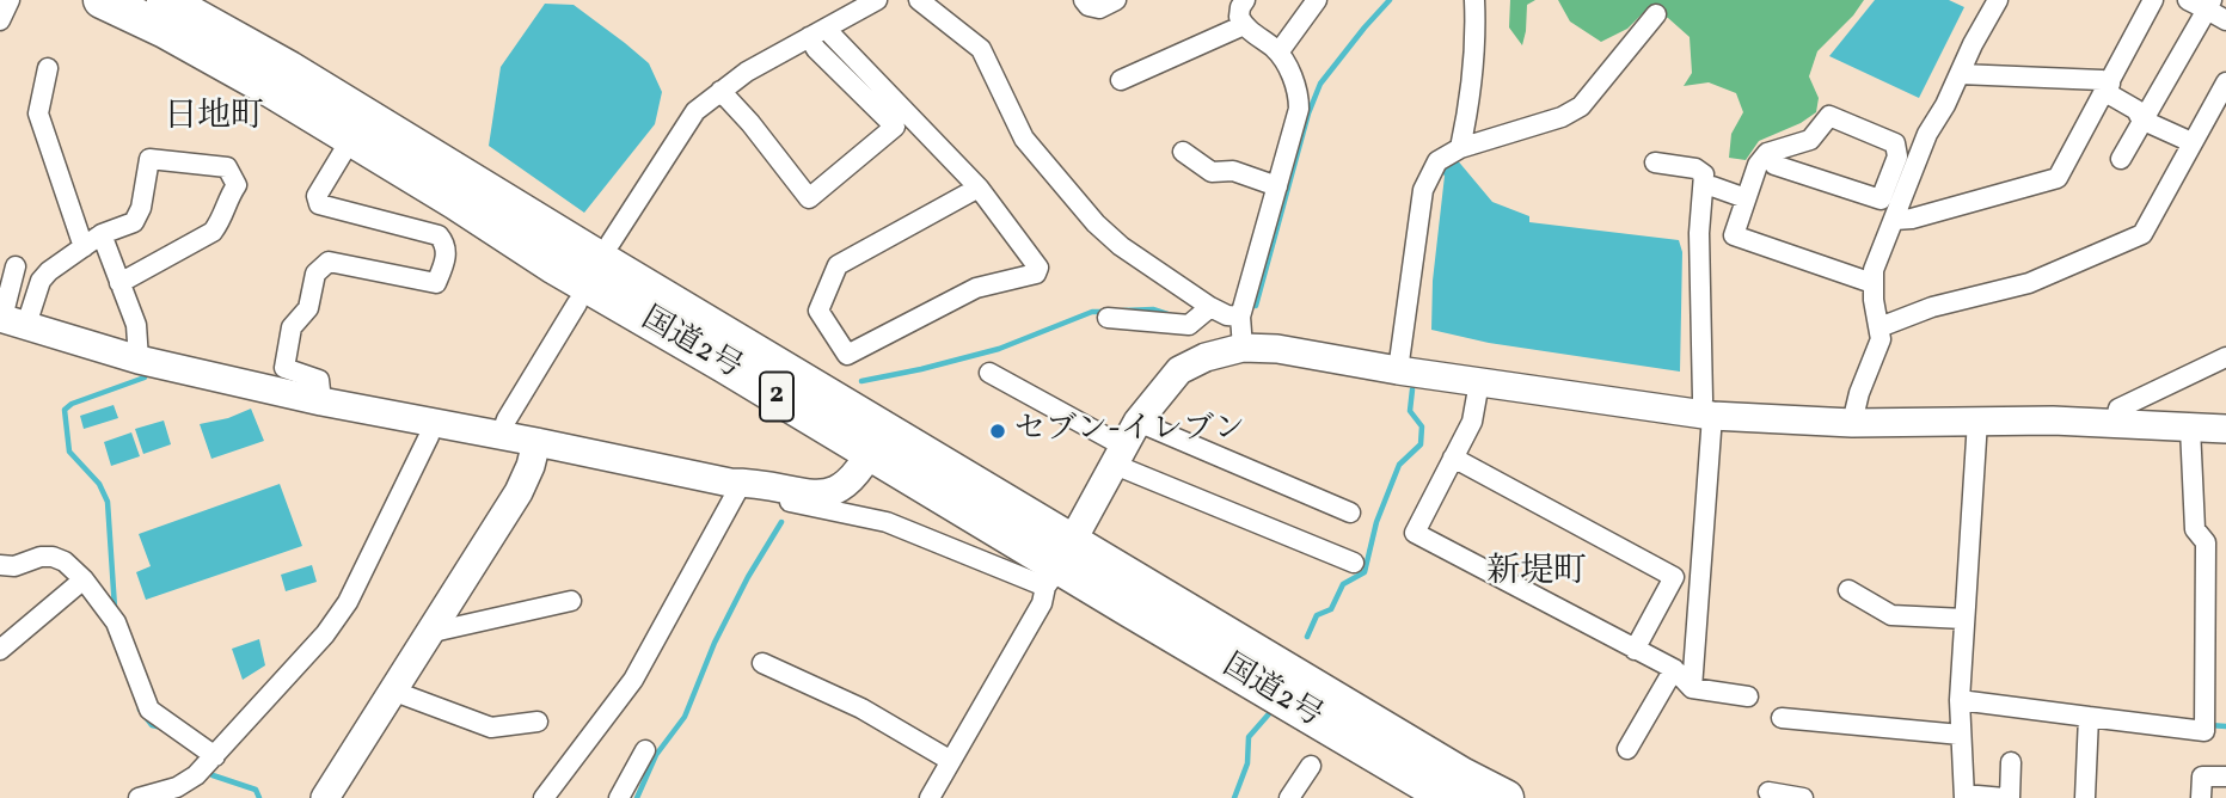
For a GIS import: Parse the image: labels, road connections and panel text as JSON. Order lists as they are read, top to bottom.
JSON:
{
  "streets": {
    "highway": ["国道2号", "2"]
  },
  "districts": ["日地町", "新堤町"],
  "places": ["セブン-イレブン"]
}
